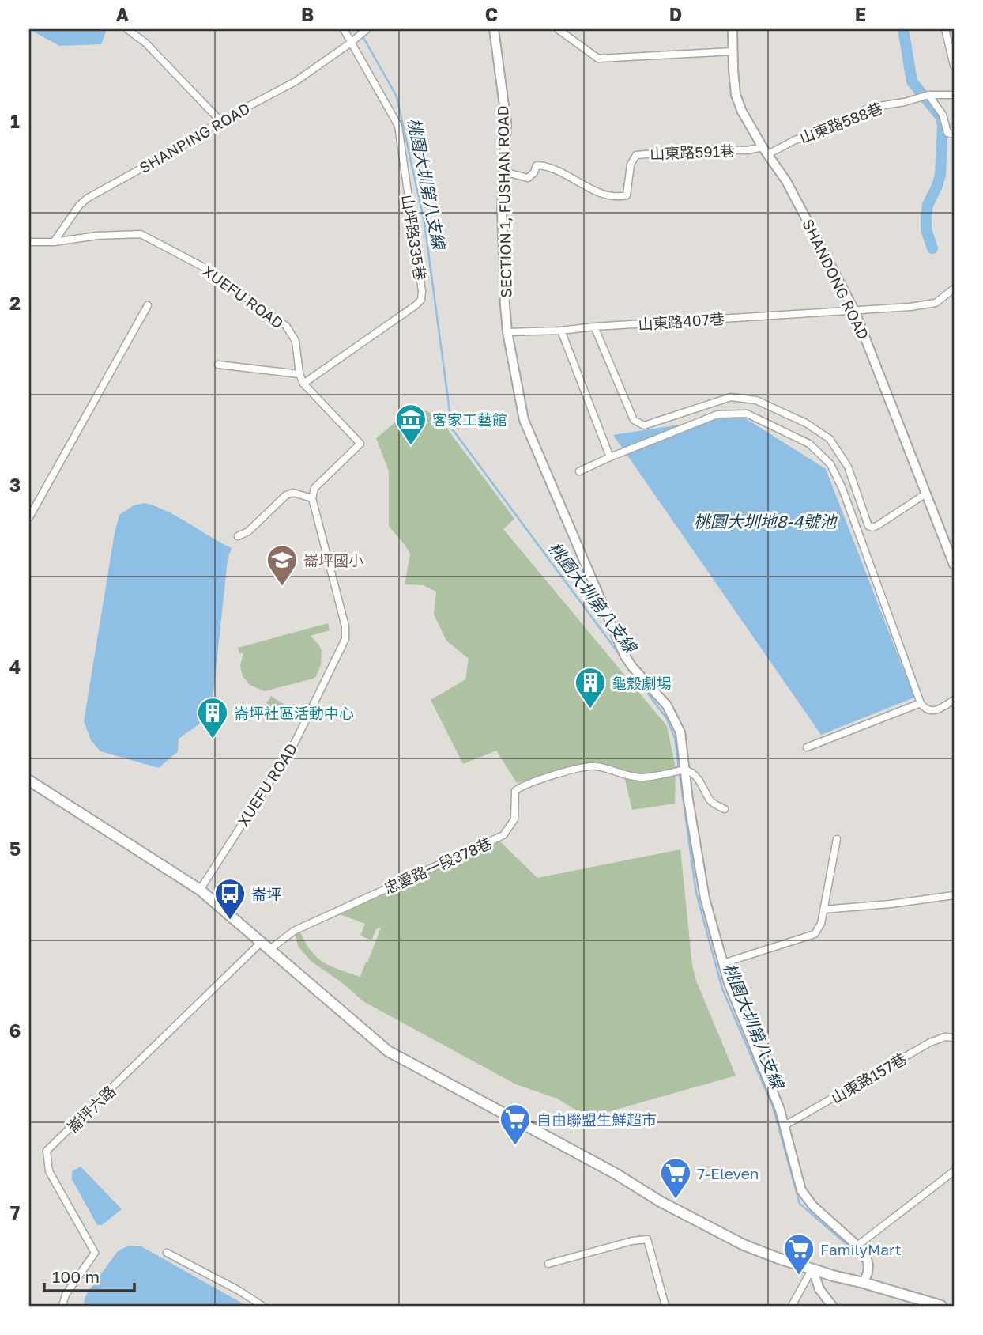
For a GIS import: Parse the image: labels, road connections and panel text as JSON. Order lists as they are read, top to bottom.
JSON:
{
  "streets": {
    "street": [
      "山東路588巷",
      "SHANPING ROAD",
      "山東路591巷",
      "SECTION 1, FUSHAN ROAD",
      "山坪路335巷",
      "SHANDONG ROAD",
      "XUEFU ROAD",
      "山東路407巷",
      "忠愛路一段378巷",
      "山東路157巷",
      "崙坪六路"
    ]
  },
  "crossings": [
    ["山東路588巷", "山東路591巷"],
    ["山東路588巷", "SHANDONG ROAD"],
    ["SHANPING ROAD", "山坪路335巷"],
    ["SHANPING ROAD", "XUEFU ROAD"],
    ["山東路591巷", "SECTION 1, FUSHAN ROAD"],
    ["山東路591巷", "SHANDONG ROAD"],
    ["SECTION 1, FUSHAN ROAD", "山東路407巷"],
    ["SECTION 1, FUSHAN ROAD", "忠愛路一段378巷"],
    ["SECTION 1, FUSHAN ROAD", "山東路157巷"],
    ["山坪路335巷", "XUEFU ROAD"],
    ["SHANDONG ROAD", "山東路407巷"]
  ],
  "water": ["桃園大圳第八支線", "桃園大圳地8-4號池"],
  "places": {
    "museum": ["客家工藝館"],
    "school or university": ["崙坪國小"],
    "building": ["龜殼劇場", "崙坪社區活動中心"],
    "bus stop": ["崙坪"],
    "supermarket": ["自由聯盟生鮮超市", "7-Eleven", "FamilyMart"]
  },
  "scale_bar": "100 m",
  "grid": {
    "columns": [
      "A",
      "B",
      "C",
      "D",
      "E"
    ],
    "rows": [
      "1",
      "2",
      "3",
      "4",
      "5",
      "6",
      "7"
    ]
  }
}
